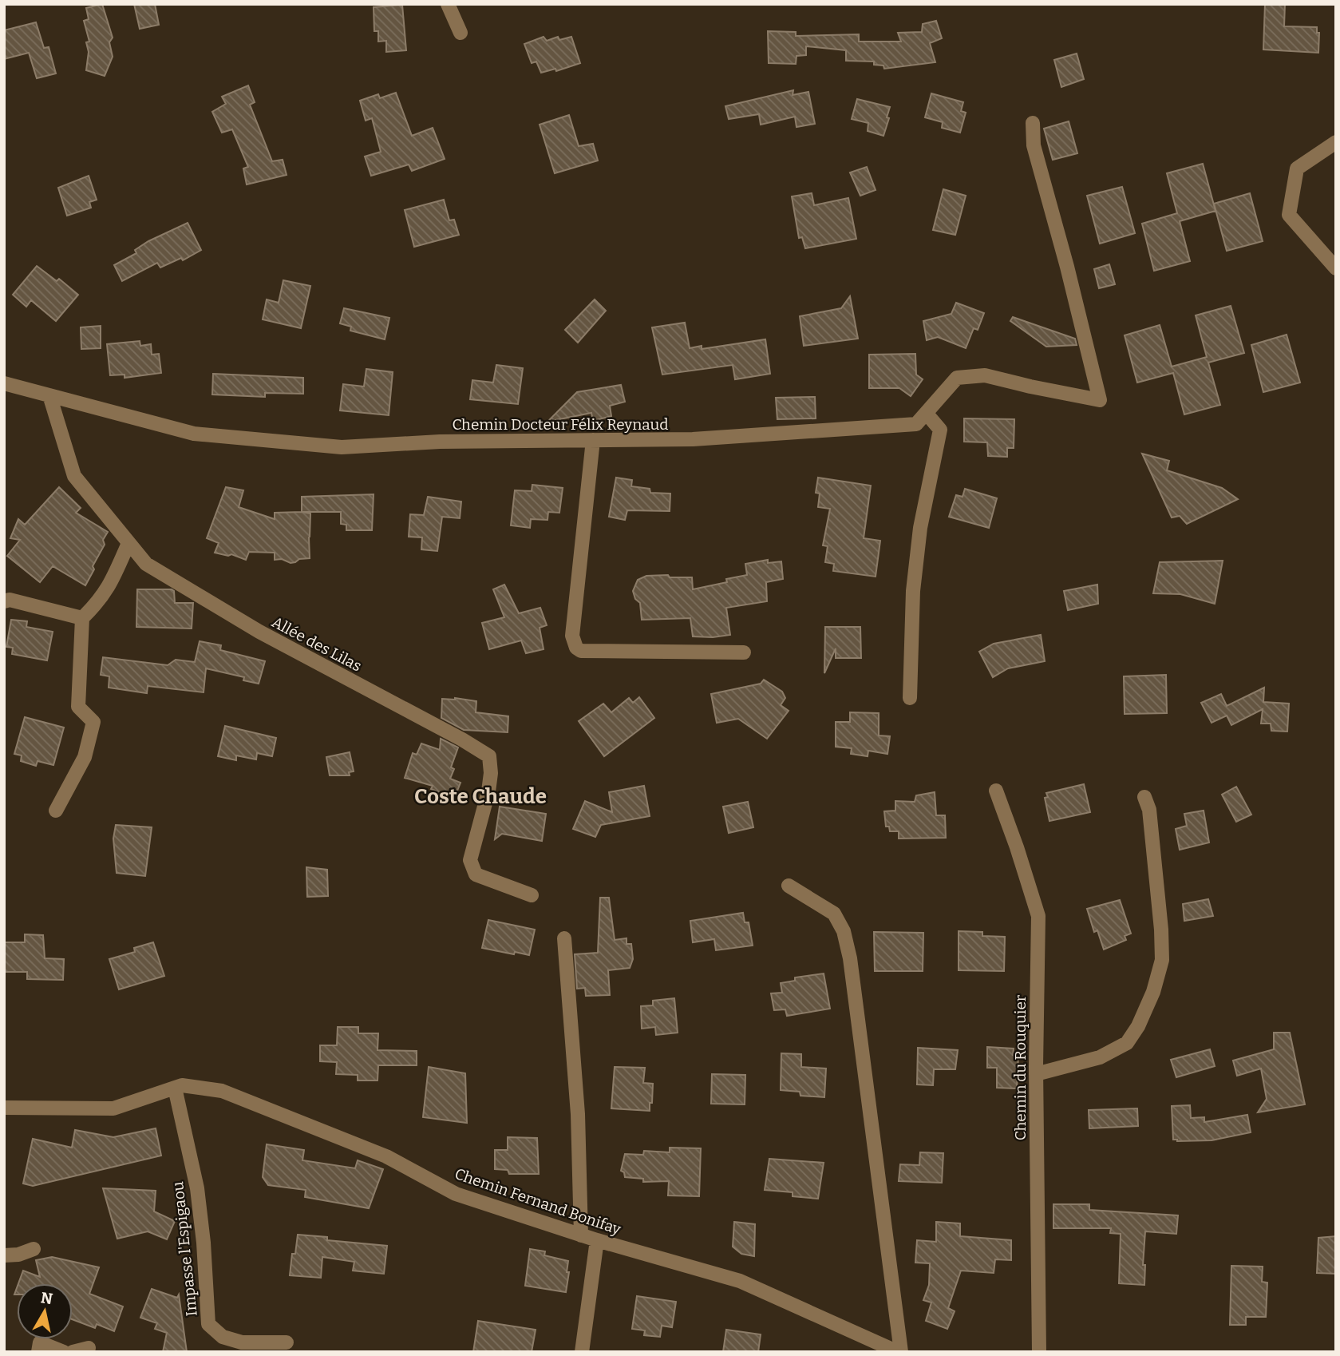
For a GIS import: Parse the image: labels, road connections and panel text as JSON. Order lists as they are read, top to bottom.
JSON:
{
  "streets": {
    "street": [
      "Chemin Docteur Félix Reynaud",
      "Allée des Lilas",
      "Chemin du Rouquier",
      "Chemin Fernand Bonifay",
      "Impasse l'Espigaou"
    ]
  },
  "crossings": [
    ["Chemin Docteur Félix Reynaud", "Allée des Lilas"],
    ["Chemin Fernand Bonifay", "Impasse l'Espigaou"]
  ],
  "districts": ["Coste Chaude"],
  "north": "top"
}
